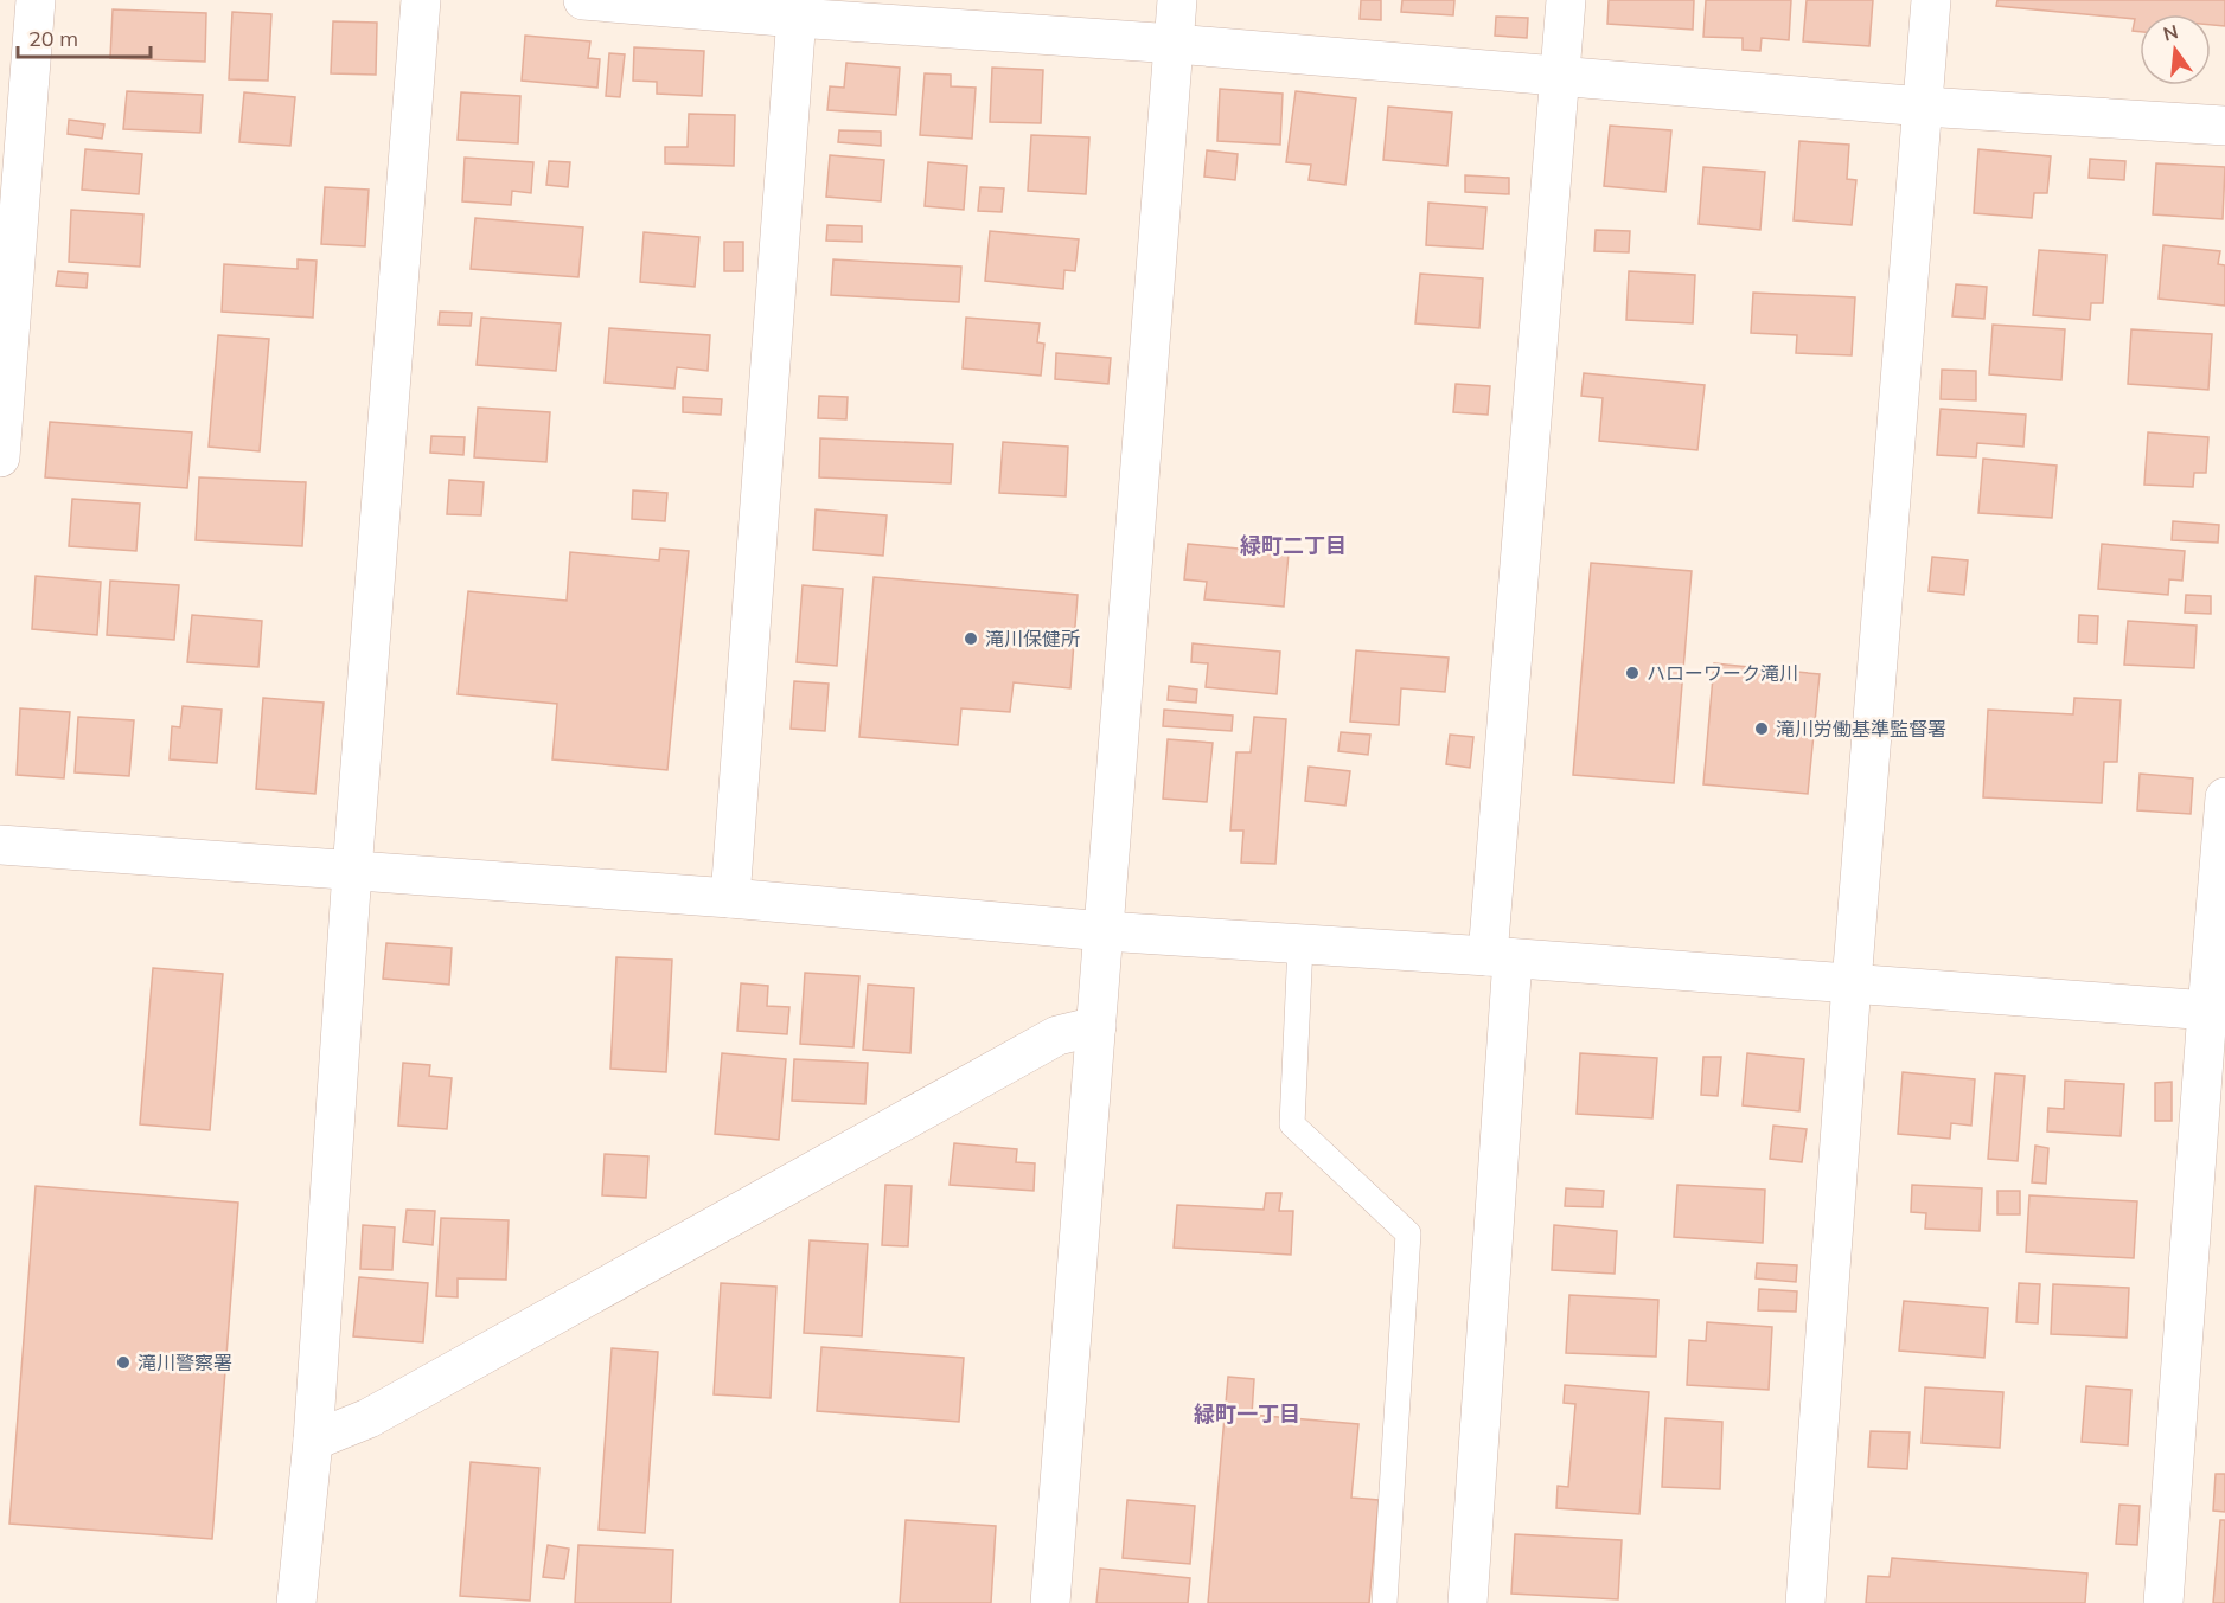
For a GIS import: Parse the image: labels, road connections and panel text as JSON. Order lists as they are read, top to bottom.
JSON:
{
  "districts": ["緑町二丁目", "緑町一丁目"],
  "places": [
    "滝川保健所",
    "ハローワーク滝川",
    "滝川労働基準監督署",
    "滝川警察署"
  ],
  "scale_bar": "20 m",
  "north": "top"
}
